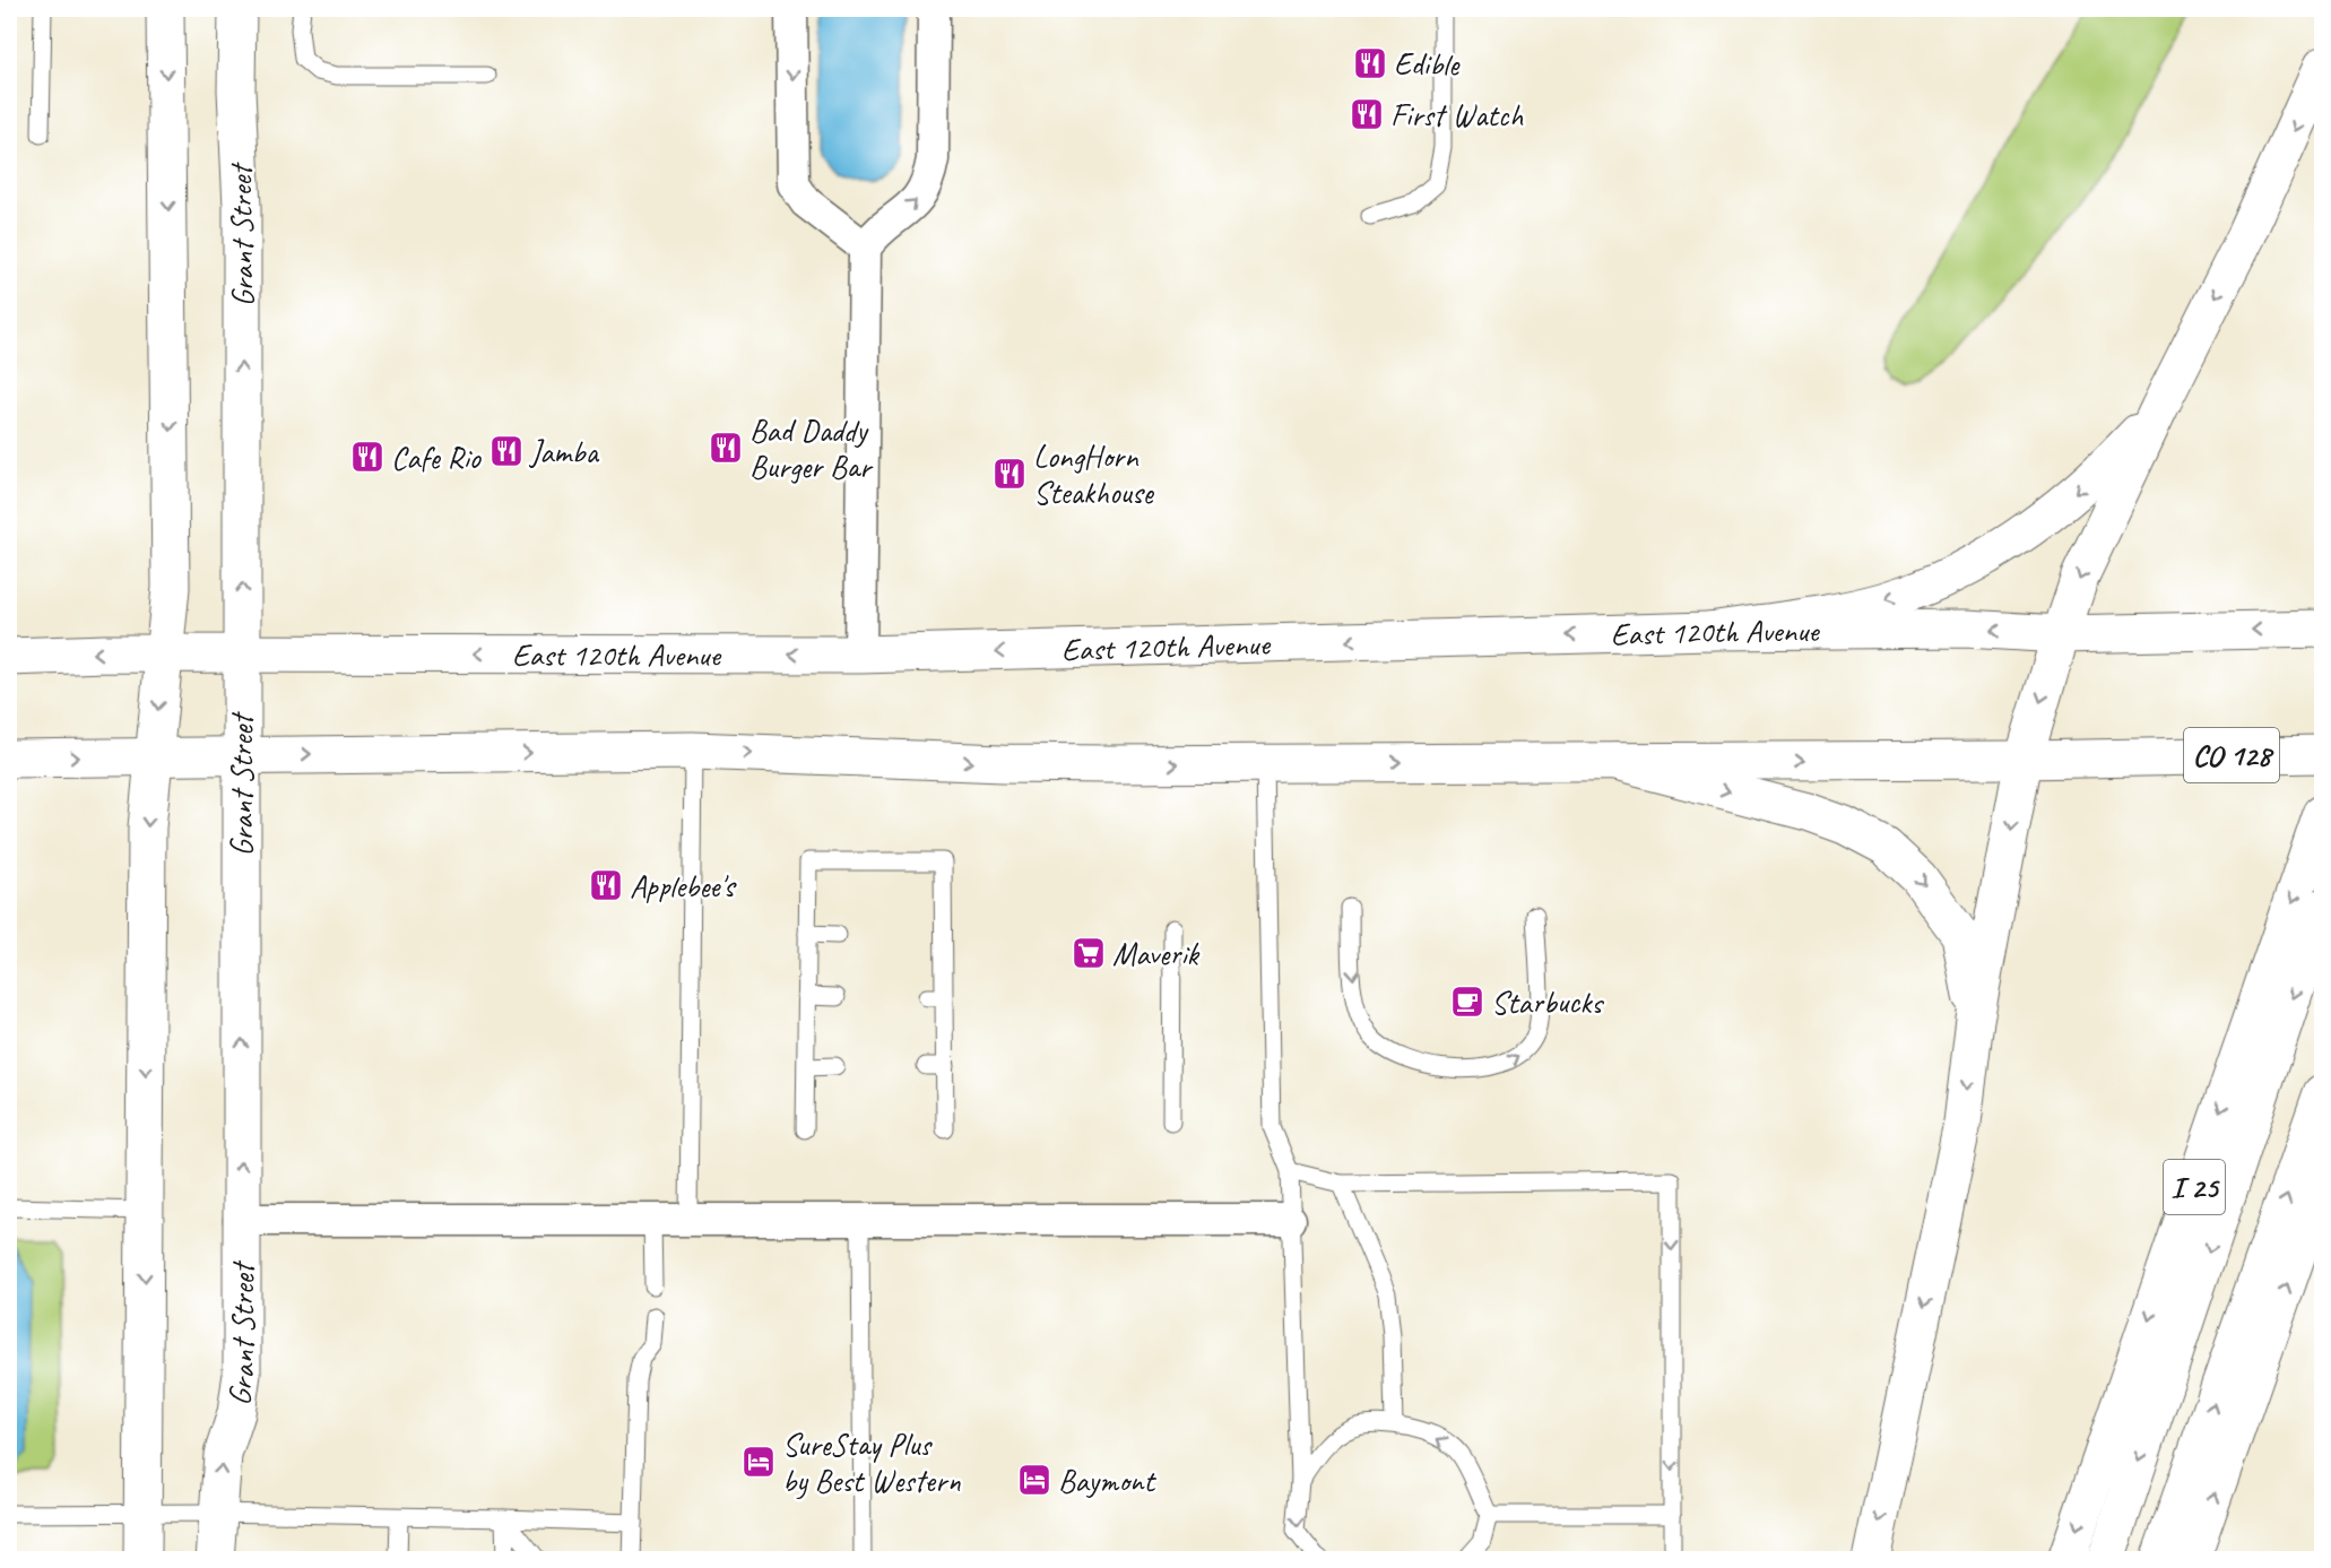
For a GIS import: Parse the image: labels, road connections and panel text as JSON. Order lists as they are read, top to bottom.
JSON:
{
  "streets": {
    "main road": [
      "Grant Street",
      "East 120th Avenue",
      "CO 128",
      "I 25"
    ]
  },
  "crossings": [
    ["Grant Street", "East 120th Avenue"]
  ],
  "places": {
    "restaurant": [
      "Edible",
      "First Watch",
      "Bad Daddy Burger Bar",
      "Jamba",
      "Cafe Rio",
      "LongHorn Steakhouse",
      "Applebee's"
    ],
    "supermarket": ["Maverik"],
    "cafe": ["Starbucks"],
    "hotel": ["SureStay Plus by Best Western", "Baymont"]
  }
}
